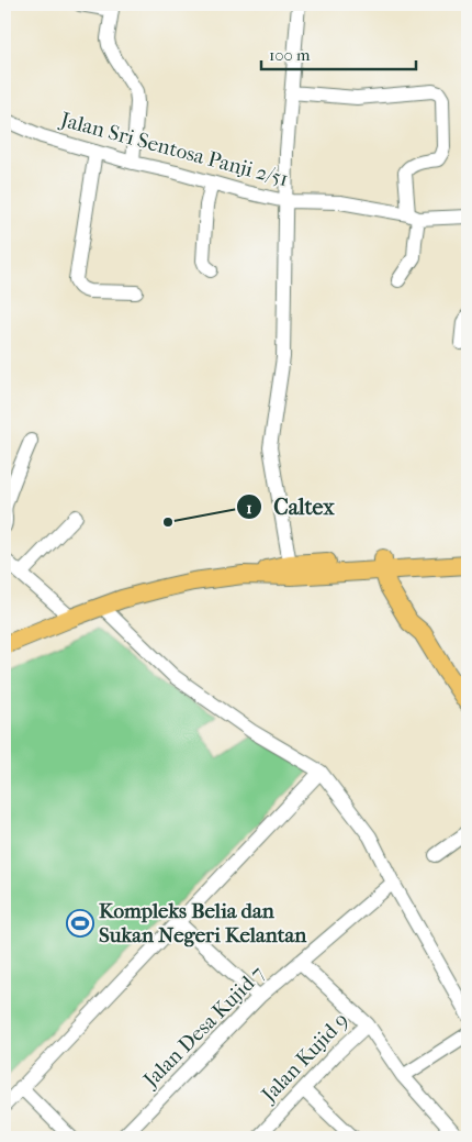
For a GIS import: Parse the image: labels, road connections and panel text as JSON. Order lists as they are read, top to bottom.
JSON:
{
  "streets": {
    "street": ["Jalan Sri Sentosa Panji 2/51", "Jalan Desa Kujid 7", "Jalan Kujid 9"]
  },
  "crossings": [
    ["Jalan Desa Kujid 7", "Jalan Kujid 9"]
  ],
  "places": {
    "other": ["Caltex"],
    "sports": ["Kompleks Belia dan Sukan Negeri Kelantan"]
  },
  "scale_bar": "100 m"
}
